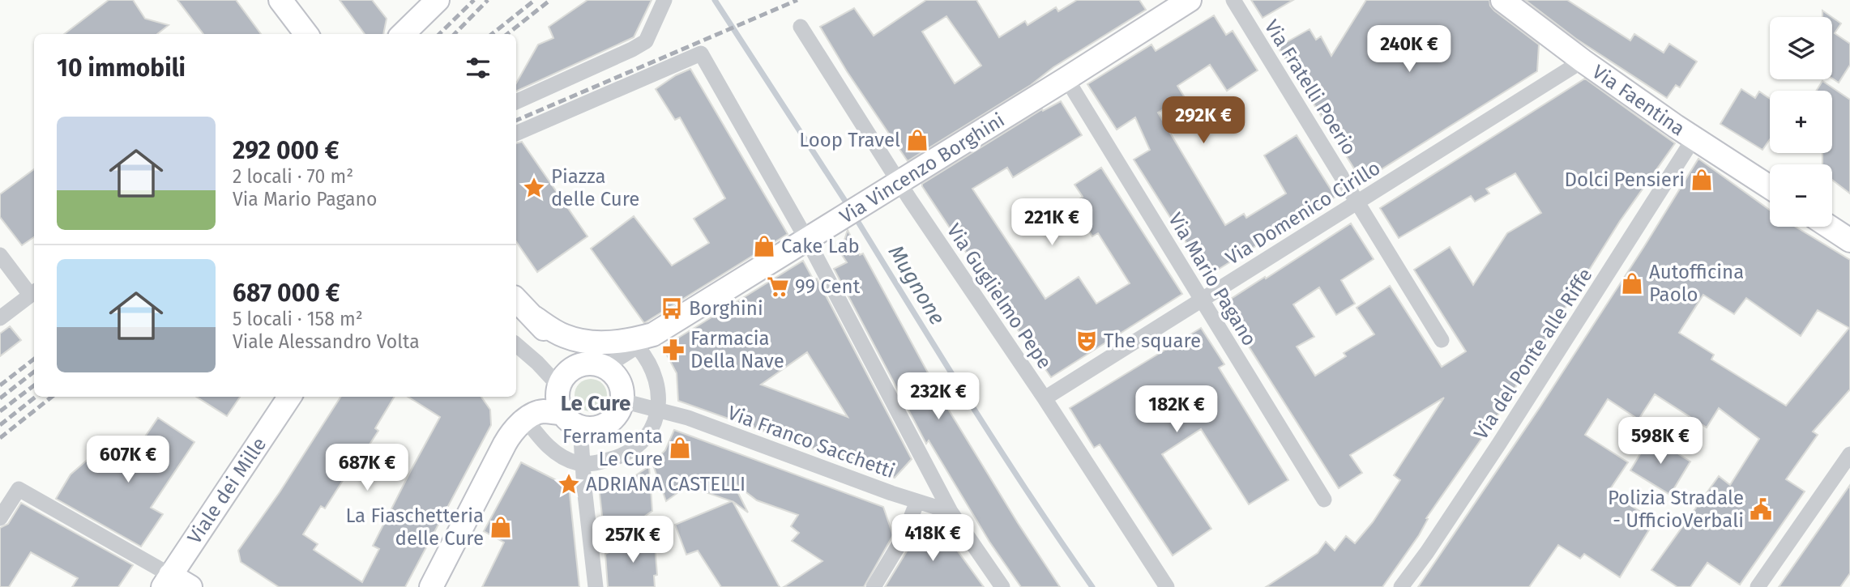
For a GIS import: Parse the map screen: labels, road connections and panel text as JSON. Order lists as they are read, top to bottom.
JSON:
{
  "streets": {
    "street": [
      "Via Fratelli Poerio",
      "Via Faentina",
      "Via Vincenzo Borghini",
      "Via Domenico Cirillo",
      "Via Mario Pagano",
      "Via Guglielmo Pepe",
      "Via del Ponte alle Riffe",
      "Via Franco Sacchetti",
      "Viale dei Mille"
    ]
  },
  "crossings": [
    ["Via Fratelli Poerio", "Via Domenico Cirillo"],
    ["Via Faentina", "Via Domenico Cirillo"],
    ["Via Faentina", "Via del Ponte alle Riffe"],
    ["Via Vincenzo Borghini", "Via Mario Pagano"],
    ["Via Vincenzo Borghini", "Via Guglielmo Pepe"],
    ["Via Domenico Cirillo", "Via Mario Pagano"],
    ["Via Domenico Cirillo", "Via Guglielmo Pepe"]
  ],
  "districts": ["Le Cure"],
  "water": ["Mugnone"],
  "places": {
    "shop": [
      "Loop Travel",
      "Dolci Pensieri",
      "Cake Lab",
      "Autofficina Paolo",
      "Ferramenta Le Cure",
      "La Fiaschetteria delle Cure"
    ],
    "place": ["Piazza delle Cure", "ADRIANA CASTELLI"],
    "supermarket": ["99 Cent"],
    "bus stop": ["Borghini"],
    "theatre": ["The square"],
    "pharmacy": ["Farmacia Della Nave"],
    "public building": ["Polizia Stradale - UfficioVerbali"]
  },
  "page": {
    "map_buttons": ["+", "−"],
    "price": [
      "240K €",
      "292K €",
      "221K €",
      "232K €",
      "182K €",
      "598K €",
      "607K €",
      "687K €",
      "418K €",
      "257K €"
    ],
    "heading": "10 immobili",
    "list": [
      {
        "name": "292 000 €",
        "note": "2 locali · 70 m² · Via Mario Pagano"
      },
      {
        "name": "687 000 €",
        "note": "5 locali · 158 m² · Viale Alessandro Volta"
      }
    ]
  }
}
